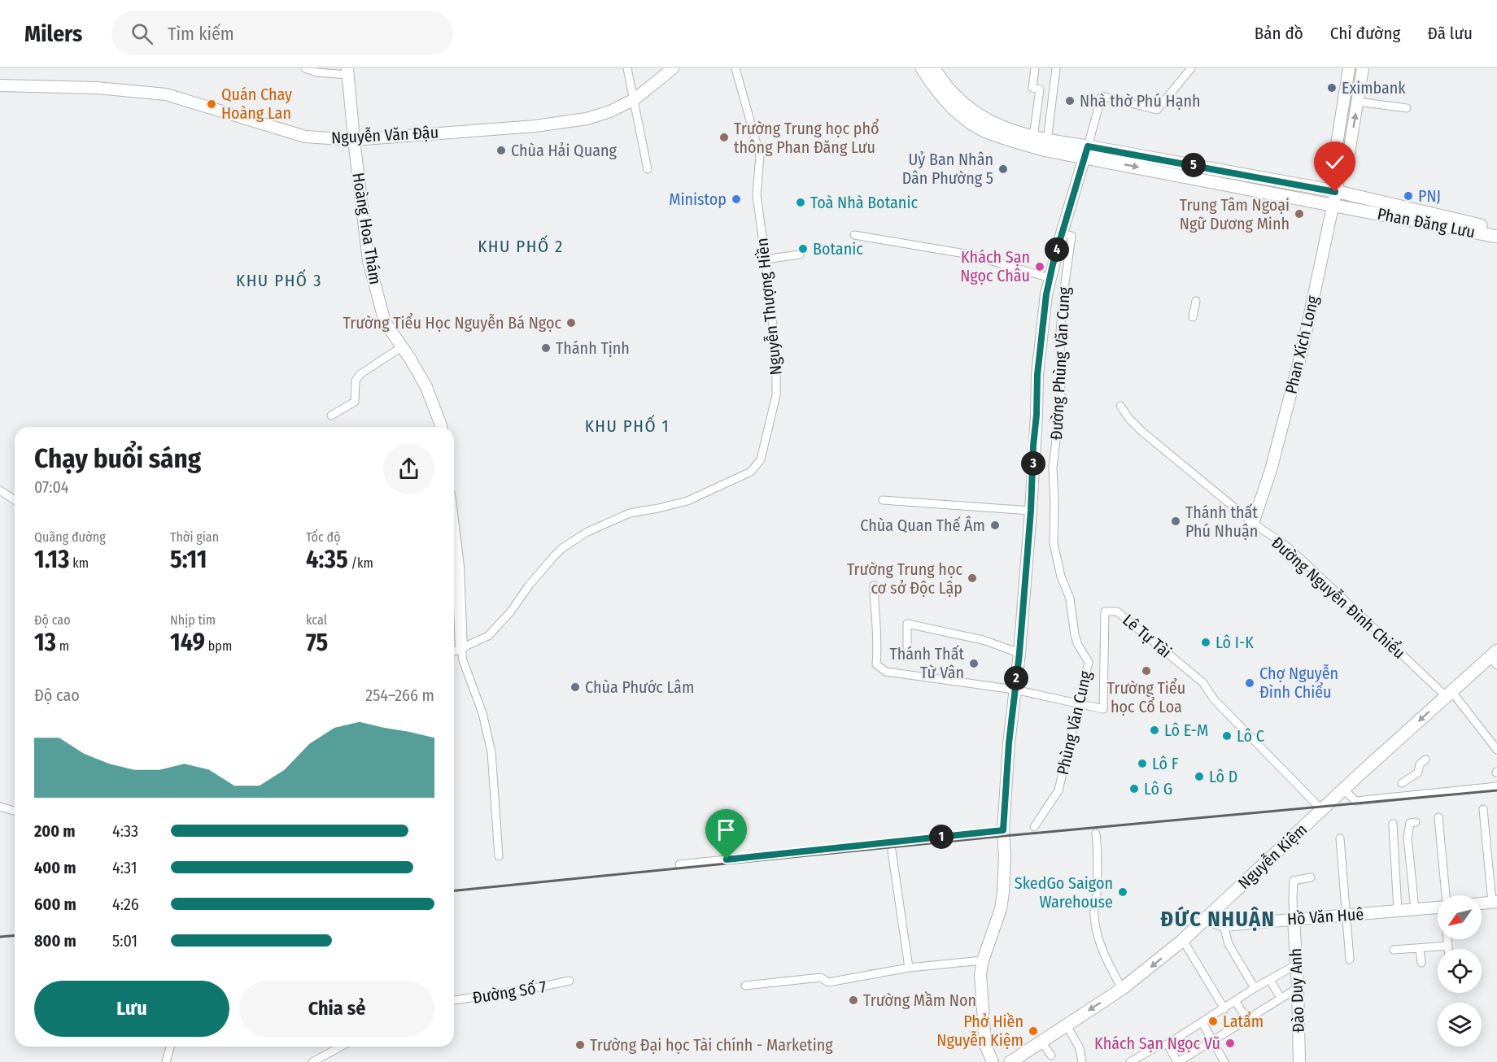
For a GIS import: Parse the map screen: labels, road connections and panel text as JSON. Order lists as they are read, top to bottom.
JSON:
{
  "streets": {
    "main road": ["Phan Đăng Lưu", "Nguyễn Kiệm"],
    "street": [
      "Nguyễn Văn Đậu",
      "Hoàng Hoa Thám",
      "Nguyễn Thượng Hiền",
      "Phan Xích Long",
      "Đường Phùng Văn Cung",
      "Đường Nguyễn Đình Chiểu",
      "Lê Tự Tài",
      "Phùng Văn Cung",
      "Hồ Văn Huê",
      "Đào Duy Anh",
      "Đường Số 7"
    ]
  },
  "crossings": [
    ["Nguyễn Văn Đậu", "Hoàng Hoa Thám"],
    ["Phan Đăng Lưu", "Phan Xích Long"],
    ["Phan Xích Long", "Đường Nguyễn Đình Chiểu"],
    ["Đường Phùng Văn Cung", "Phùng Văn Cung"],
    ["Đường Nguyễn Đình Chiểu", "Nguyễn Kiệm"],
    ["Lê Tự Tài", "Phùng Văn Cung"],
    ["Nguyễn Kiệm", "Hồ Văn Huê"],
    ["Hồ Văn Huê", "Đào Duy Anh"]
  ],
  "one_way": ["Nguyễn Kiệm"],
  "districts": [
    "KHU PHỐ 2",
    "KHU PHỐ 3",
    "KHU PHỐ 1",
    "ĐỨC NHUẬN"
  ],
  "places": [
    "Eximbank",
    "Nhà thờ Phú Hạnh",
    "Quán Chay Hoàng Lan",
    "Trường Trung học phổ thông Phan Đăng Lưu",
    "Chùa Hải Quang",
    "Uỷ Ban Nhân Dân Phường 5",
    "PNJ",
    "Ministop",
    "Toà Nhà Botanic",
    "Trung Tâm Ngoại Ngữ Dương Minh",
    "Botanic",
    "Khách Sạn Ngọc Châu",
    "Trường Tiểu Học Nguyễn Bá Ngọc",
    "Thánh Tịnh",
    "Thánh thất Phú Nhuận",
    "Chùa Quan Thế Âm",
    "Trường Trung học cơ sở Độc Lập",
    "Lô I-K",
    "Thánh Thất Từ Vân",
    "Trường Tiểu học Cổ Loa",
    "Chợ Nguyễn Đình Chiểu",
    "Chùa Phước Lâm",
    "Lô E-M",
    "Lô C",
    "Lô F",
    "Lô D",
    "Lô G",
    "SkedGo Saigon Warehouse",
    "Trường Mầm Non",
    "Latẩm",
    "Phở Hiền Nguyễn Kiệm",
    "Khách Sạn Ngọc Vũ",
    "Trường Đại học Tài chính - Marketing"
  ],
  "north": "bottom left",
  "page": {
    "header": "Milers",
    "search": "Tìm kiếm",
    "nav": ["Bản đồ", "Chỉ đường", "Đã lưu"],
    "pins": [
      "5",
      "4",
      "3",
      "2",
      "1"
    ],
    "heading": ["Chạy buổi sáng", "07:04"],
    "stats": [
      ["Quãng đường", "1.13 km"],
      ["Thời gian", "5:11"],
      ["Tốc độ", "4:35 /km"],
      ["Độ cao", "13 m"],
      ["Nhịp tim", "149 bpm"],
      ["kcal", "75"]
    ],
    "chart": ["Độ cao", "254–266 m"],
    "list": [
      {
        "name": "200 m",
        "note": "4:33"
      },
      {
        "name": "400 m",
        "note": "4:31"
      },
      {
        "name": "600 m",
        "note": "4:26"
      },
      {
        "name": "800 m",
        "note": "5:01"
      }
    ],
    "buttons": ["Lưu", "Chia sẻ"]
  }
}
